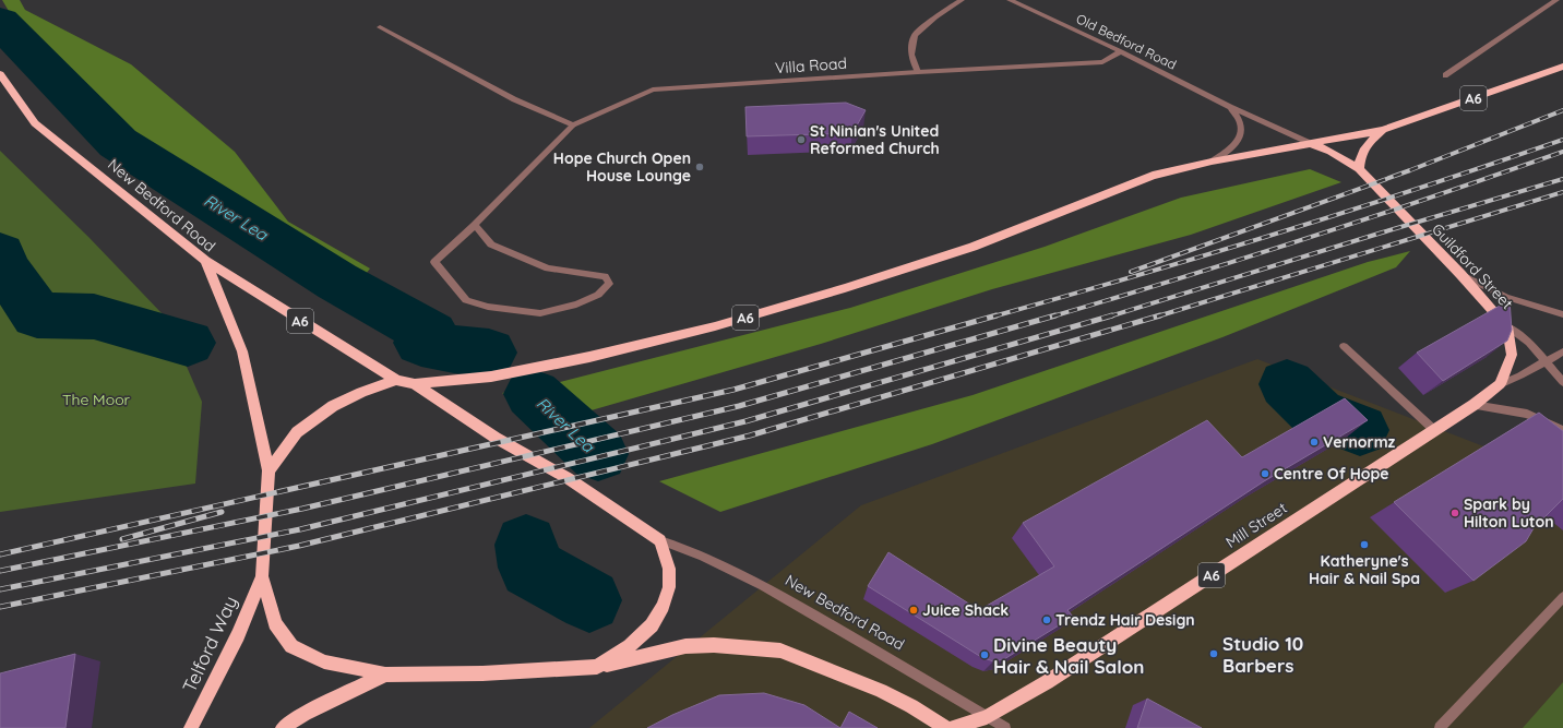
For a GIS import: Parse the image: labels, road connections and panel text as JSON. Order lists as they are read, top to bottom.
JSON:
{
  "streets": {
    "highway": [
      "A6",
      "New Bedford Road",
      "Guildford Street",
      "Mill Street",
      "Telford Way"
    ],
    "street": ["Old Bedford Road", "Villa Road"]
  },
  "crossings": [
    ["Old Bedford Road", "Villa Road"],
    ["Old Bedford Road", "A6"],
    ["Old Bedford Road", "Guildford Street"],
    ["A6", "New Bedford Road"],
    ["A6", "Guildford Street"],
    ["New Bedford Road", "Mill Street"],
    ["New Bedford Road", "Telford Way"],
    ["Guildford Street", "Mill Street"]
  ],
  "water": ["River Lea"],
  "parks": ["The Moor"],
  "places": [
    "St Ninian's United Reformed Church",
    "Hope Church Open House Lounge",
    "Vernormz",
    "Centre Of Hope",
    "Spark by Hilton Luton",
    "Katheryne's Hair & Nail Spa",
    "Juice Shack",
    "Trendz Hair Design",
    "Studio 10 Barbers",
    "Divine Beauty Hair & Nail Salon"
  ]
}
